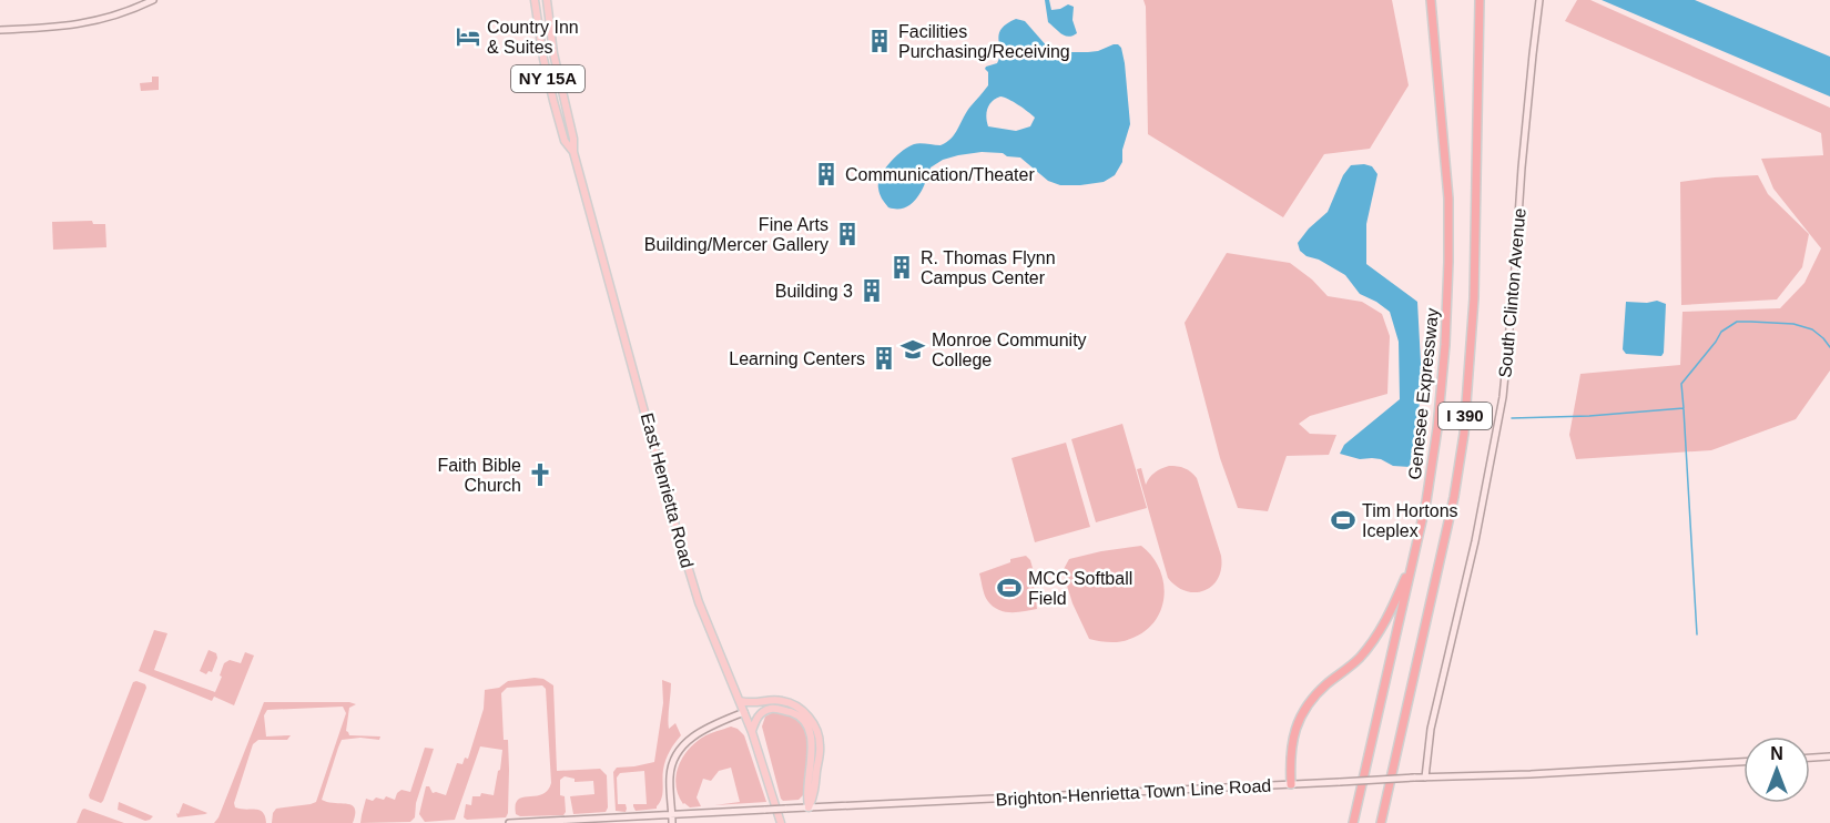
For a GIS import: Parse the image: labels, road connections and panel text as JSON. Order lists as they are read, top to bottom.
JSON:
{
  "streets": {
    "highway": ["Genesee Expressway", "I 390"],
    "main road": ["NY 15A", "East Henrietta Road"],
    "street": ["South Clinton Avenue", "Brighton-Henrietta Town Line Road"]
  },
  "crossings": [
    ["South Clinton Avenue", "Brighton-Henrietta Town Line Road"]
  ],
  "places": {
    "hotel": ["Country Inn & Suites"],
    "building": [
      "Facilities Purchasing/Receiving",
      "Communication/Theater",
      "Fine Arts Building/Mercer Gallery",
      "R. Thomas Flynn Campus Center",
      "Building 3",
      "Learning Centers"
    ],
    "school or university": ["Monroe Community College"],
    "church": ["Faith Bible Church"],
    "sports": ["Tim Hortons Iceplex", "MCC Softball Field"]
  },
  "north": "top"
}
